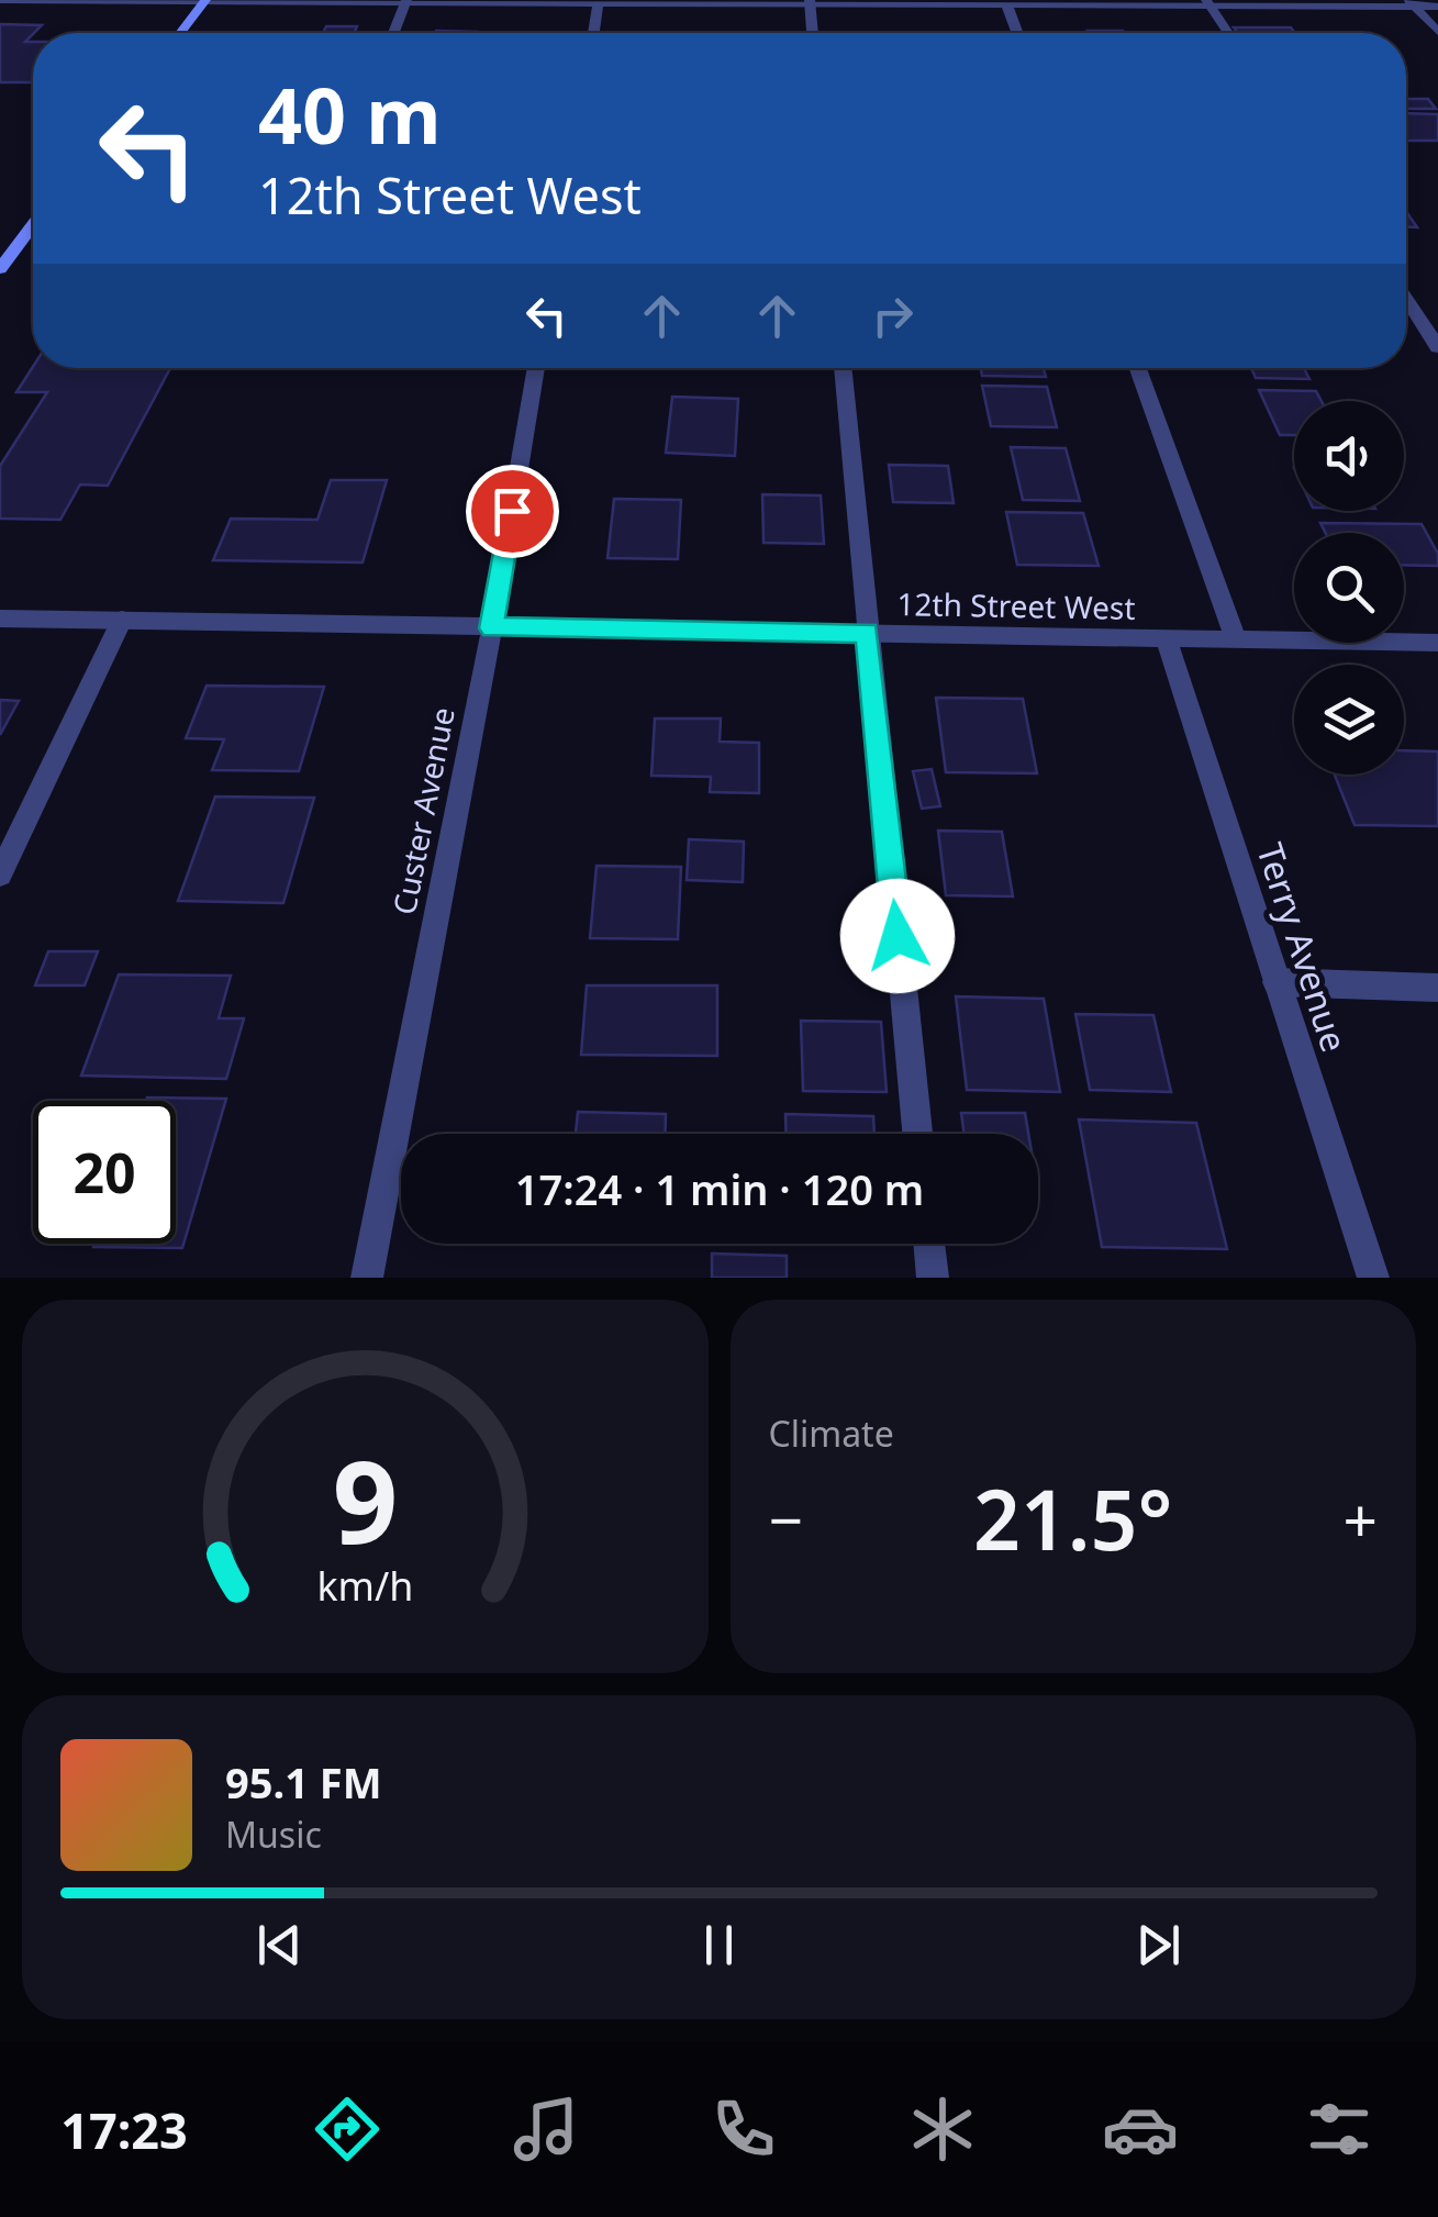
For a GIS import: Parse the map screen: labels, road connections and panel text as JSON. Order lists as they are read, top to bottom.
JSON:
{
  "streets": {
    "street": ["12th Street West", "Custer Avenue", "Terry Avenue"]
  },
  "crossings": [
    ["12th Street West", "Custer Avenue"],
    ["12th Street West", "Terry Avenue"]
  ],
  "page": {
    "turn": ["40 m", "12th Street West"],
    "limit": "20",
    "trip": "17:24 · 1 min · 120 m",
    "tile": "Climate",
    "heat": ["−", "21.5°", "+"],
    "song": ["95.1 FM", "Music"],
    "tabs": "17:23",
    "gauge": ["9", "km/h"]
  }
}
